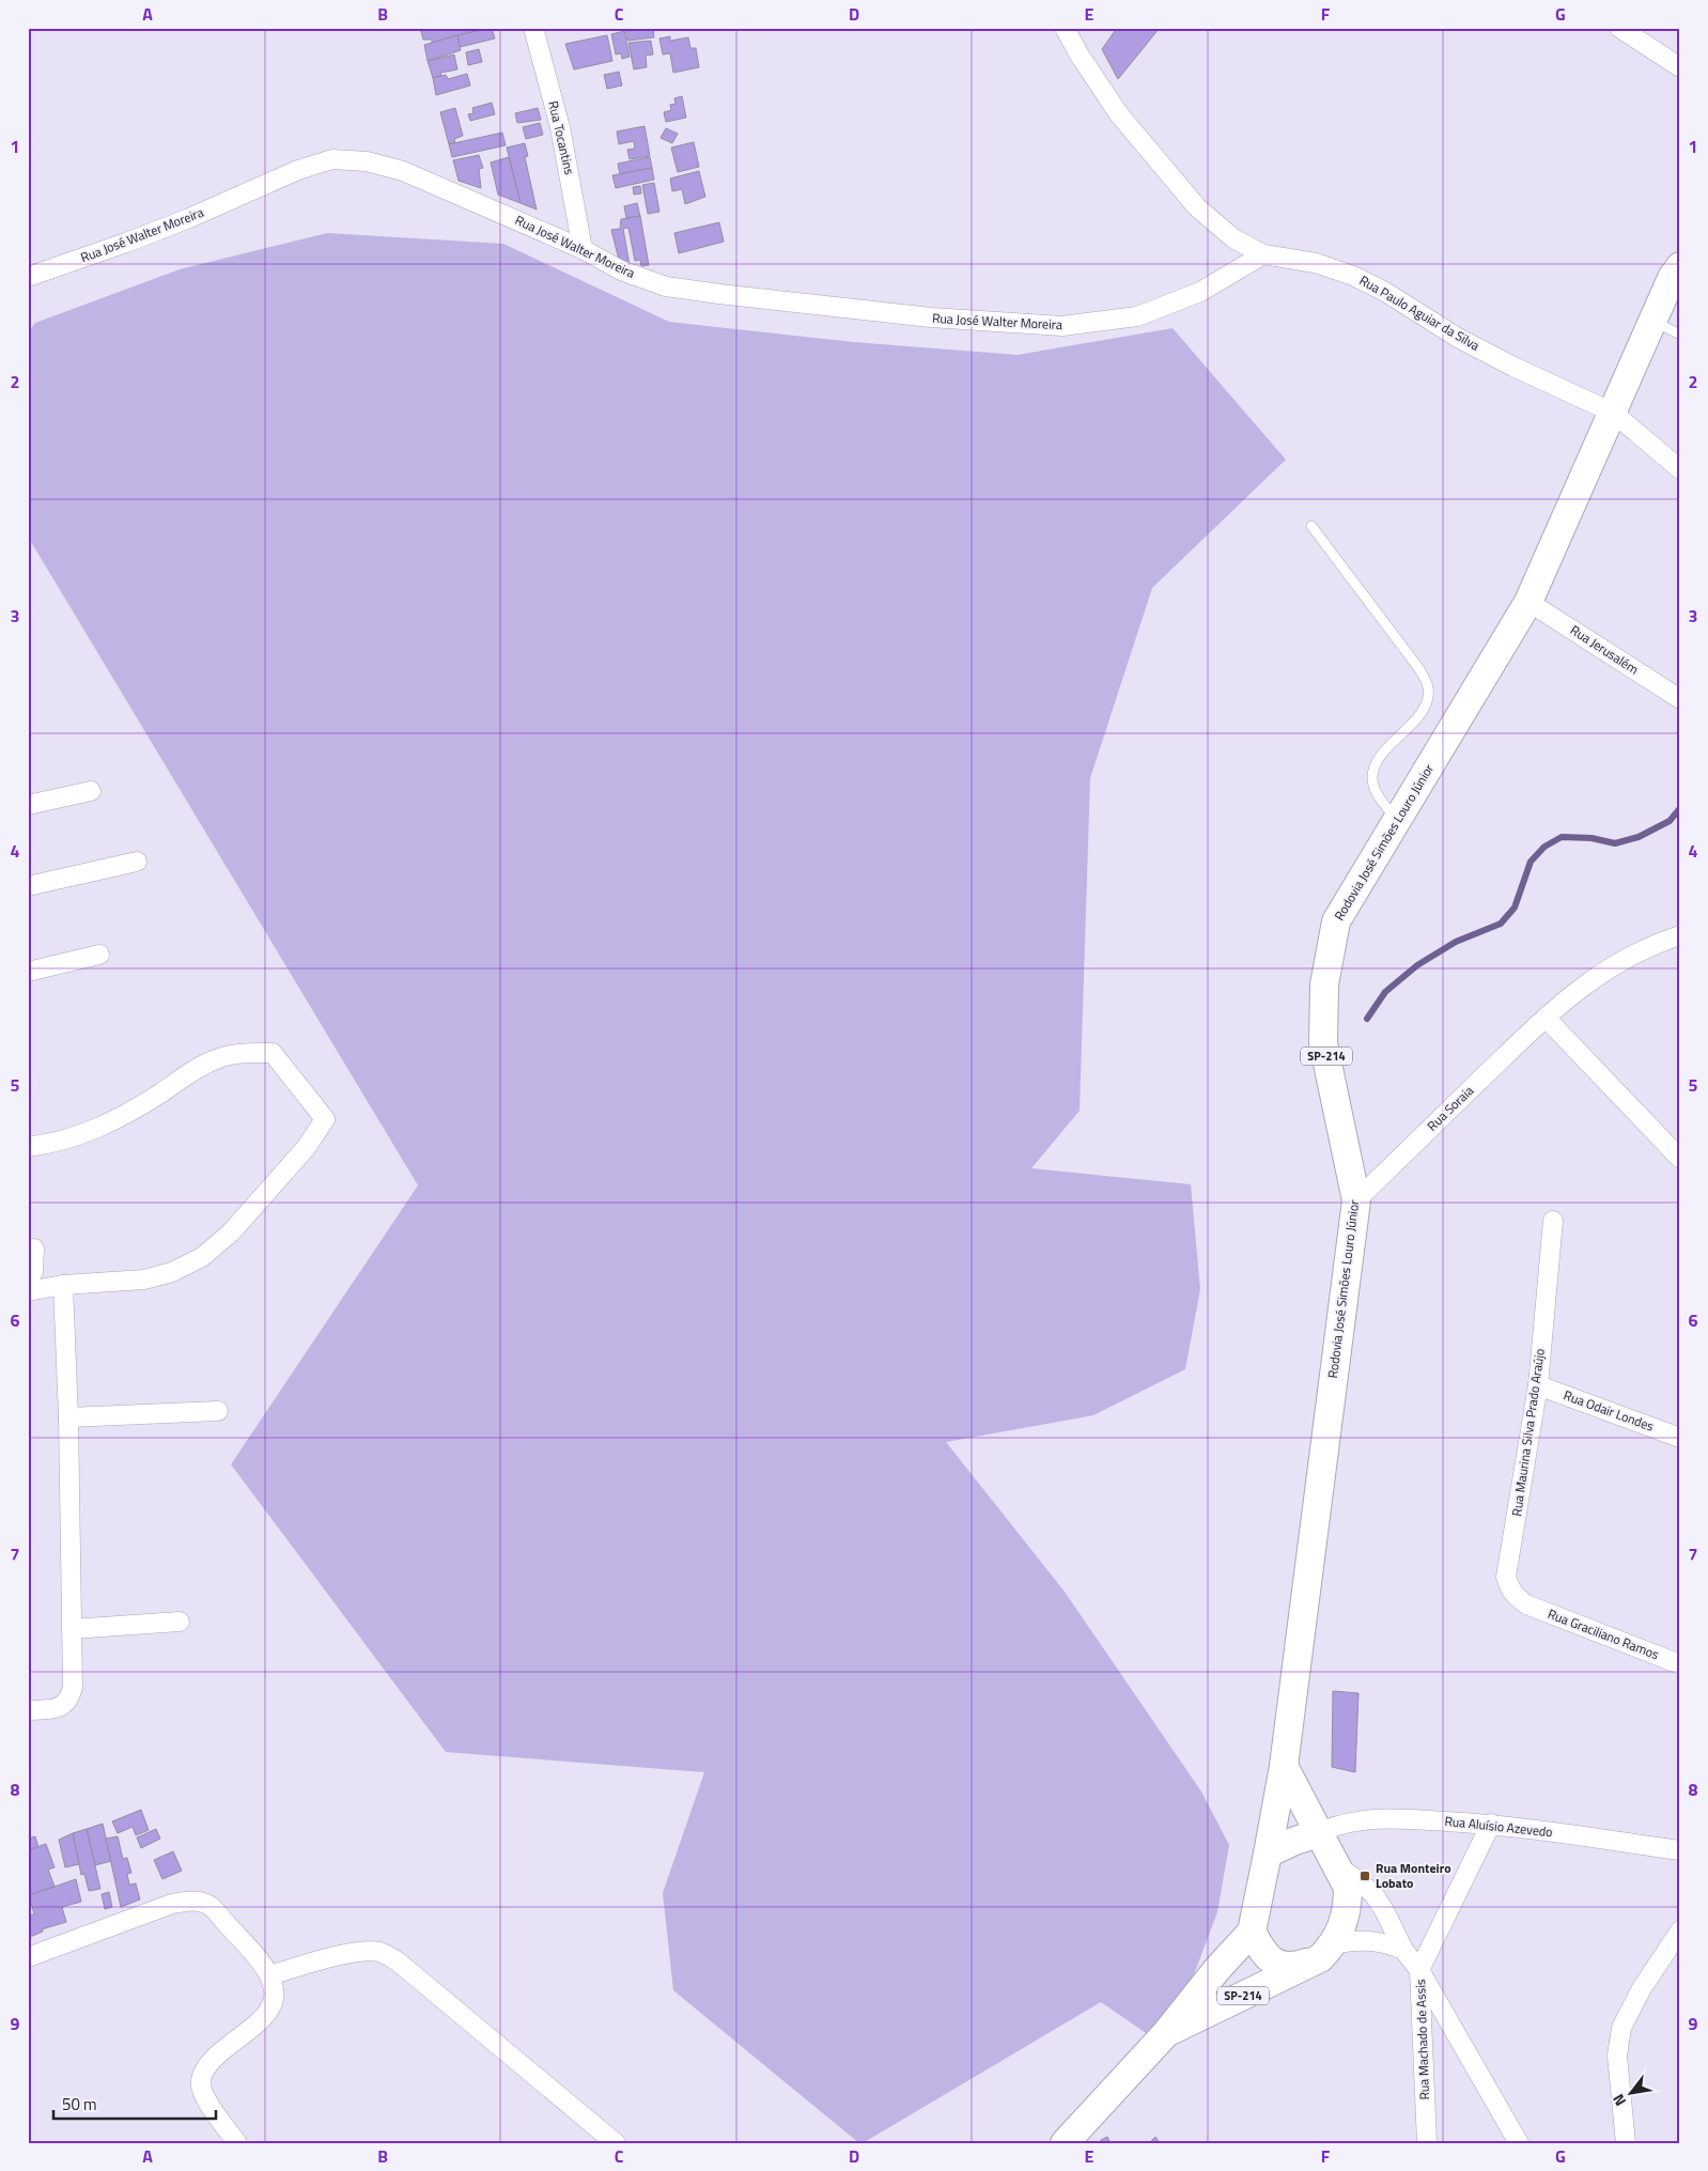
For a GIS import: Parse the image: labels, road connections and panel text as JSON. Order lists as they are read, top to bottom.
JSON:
{
  "streets": {
    "main road": ["Rodovia José Simões Louro Júnior", "SP-214"],
    "street": [
      "Rua Tocantins",
      "Rua José Walter Moreira",
      "Rua Paulo Aguiar da Silva",
      "Rua Jerusalém",
      "Rua Soraia",
      "Rua Odair Londes",
      "Rua Maurina Silva Prado Araújo",
      "Rua Graciliano Ramos",
      "Rua Aluísio Azevedo",
      "Rua Machado de Assis"
    ]
  },
  "crossings": [
    ["Rua Tocantins", "Rua José Walter Moreira"],
    ["Rua José Walter Moreira", "Rua Paulo Aguiar da Silva"],
    ["Rua Paulo Aguiar da Silva", "Rodovia José Simões Louro Júnior"],
    ["Rua Jerusalém", "Rodovia José Simões Louro Júnior"],
    ["Rodovia José Simões Louro Júnior", "SP-214"],
    ["Rodovia José Simões Louro Júnior", "Rua Soraia"],
    ["Rodovia José Simões Louro Júnior", "Rua Aluísio Azevedo"],
    ["SP-214", "Rua Aluísio Azevedo"],
    ["Rua Odair Londes", "Rua Maurina Silva Prado Araújo"],
    ["Rua Maurina Silva Prado Araújo", "Rua Graciliano Ramos"],
    ["Rua Aluísio Azevedo", "Rua Machado de Assis"]
  ],
  "places": {
    "transit": ["Rua Monteiro Lobato"]
  },
  "scale_bar": "50 m",
  "north": "bottom left",
  "grid": {
    "columns": [
      "A",
      "B",
      "C",
      "D",
      "E",
      "F",
      "G"
    ],
    "rows": [
      "1",
      "2",
      "3",
      "4",
      "5",
      "6",
      "7",
      "8",
      "9"
    ]
  }
}
